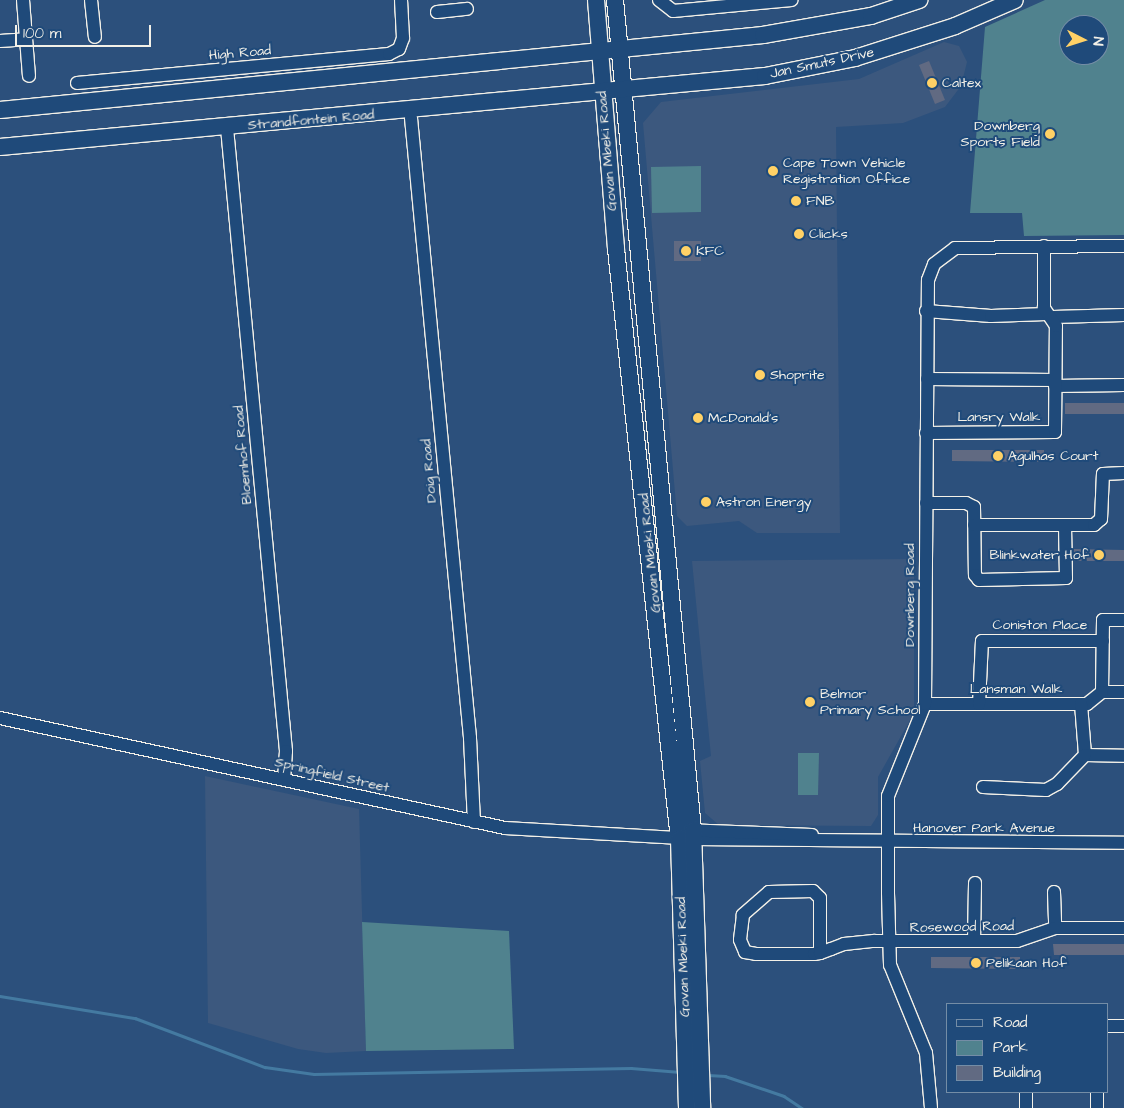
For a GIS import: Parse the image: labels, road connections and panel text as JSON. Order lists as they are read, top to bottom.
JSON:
{
  "streets": {
    "main road": ["Jan Smuts Drive", "Strandfontein Road", "Govan Mbeki Road"],
    "street": [
      "High Road",
      "Lansry Walk",
      "Bloemhof Road",
      "Doig Road",
      "Downberg Road",
      "Coniston Place",
      "Lansman Walk",
      "Springfield Street",
      "Hanover Park Avenue",
      "Rosewood Road"
    ]
  },
  "crossings": [
    ["Jan Smuts Drive", "Strandfontein Road"],
    ["Jan Smuts Drive", "Govan Mbeki Road"],
    ["Strandfontein Road", "Govan Mbeki Road"],
    ["Strandfontein Road", "Bloemhof Road"],
    ["Govan Mbeki Road", "Springfield Street"],
    ["Govan Mbeki Road", "Hanover Park Avenue"],
    ["Lansry Walk", "Downberg Road"],
    ["Bloemhof Road", "Springfield Street"],
    ["Doig Road", "Springfield Street"],
    ["Downberg Road", "Lansman Walk"],
    ["Downberg Road", "Hanover Park Avenue"],
    ["Downberg Road", "Rosewood Road"],
    ["Coniston Place", "Lansman Walk"],
    ["Springfield Street", "Hanover Park Avenue"]
  ],
  "places": [
    "Caltex",
    "Downberg Sports Field",
    "Cape Town Vehicle Registration Office",
    "FNB",
    "Clicks",
    "KFC",
    "Shoprite",
    "McDonald's",
    "Agulhas Court",
    "Astron Energy",
    "Blinkwater Hof",
    "Belmor Primary School",
    "Pelikaan Hof"
  ],
  "legend": ["Road", "Park", "Building"],
  "scale_bar": "100 m",
  "north": "right"
}
